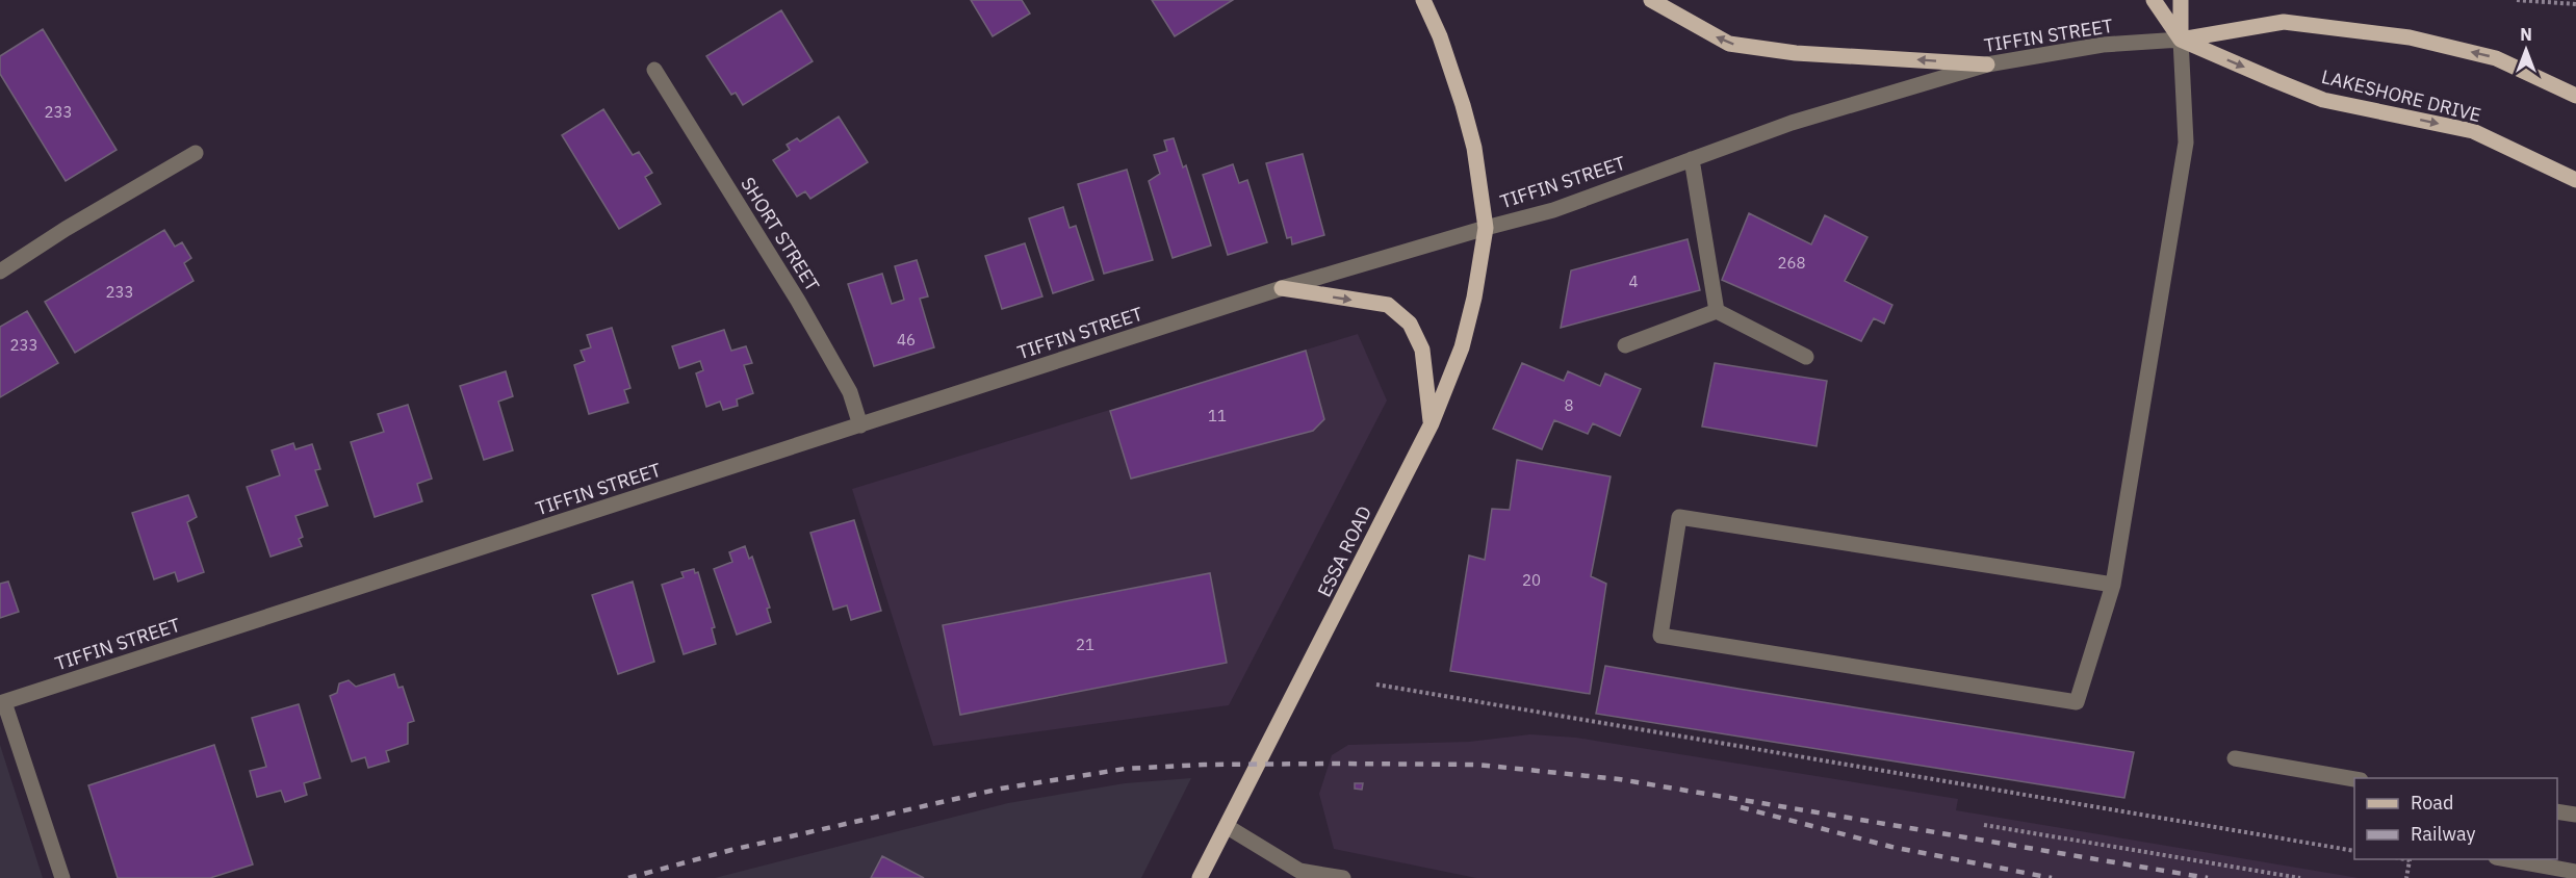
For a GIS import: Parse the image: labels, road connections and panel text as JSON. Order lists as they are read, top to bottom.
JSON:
{
  "streets": {
    "main road": ["LAKESHORE DRIVE", "ESSA ROAD"],
    "street": ["TIFFIN STREET", "SHORT STREET"]
  },
  "crossings": [
    ["TIFFIN STREET", "LAKESHORE DRIVE"],
    ["TIFFIN STREET", "SHORT STREET"],
    ["TIFFIN STREET", "ESSA ROAD"]
  ],
  "house_numbers": [
    "233",
    "268",
    "4",
    "233",
    "46",
    "233",
    "8",
    "11",
    "20",
    "21"
  ],
  "legend": ["Road", "Railway"],
  "north": "top"
}
